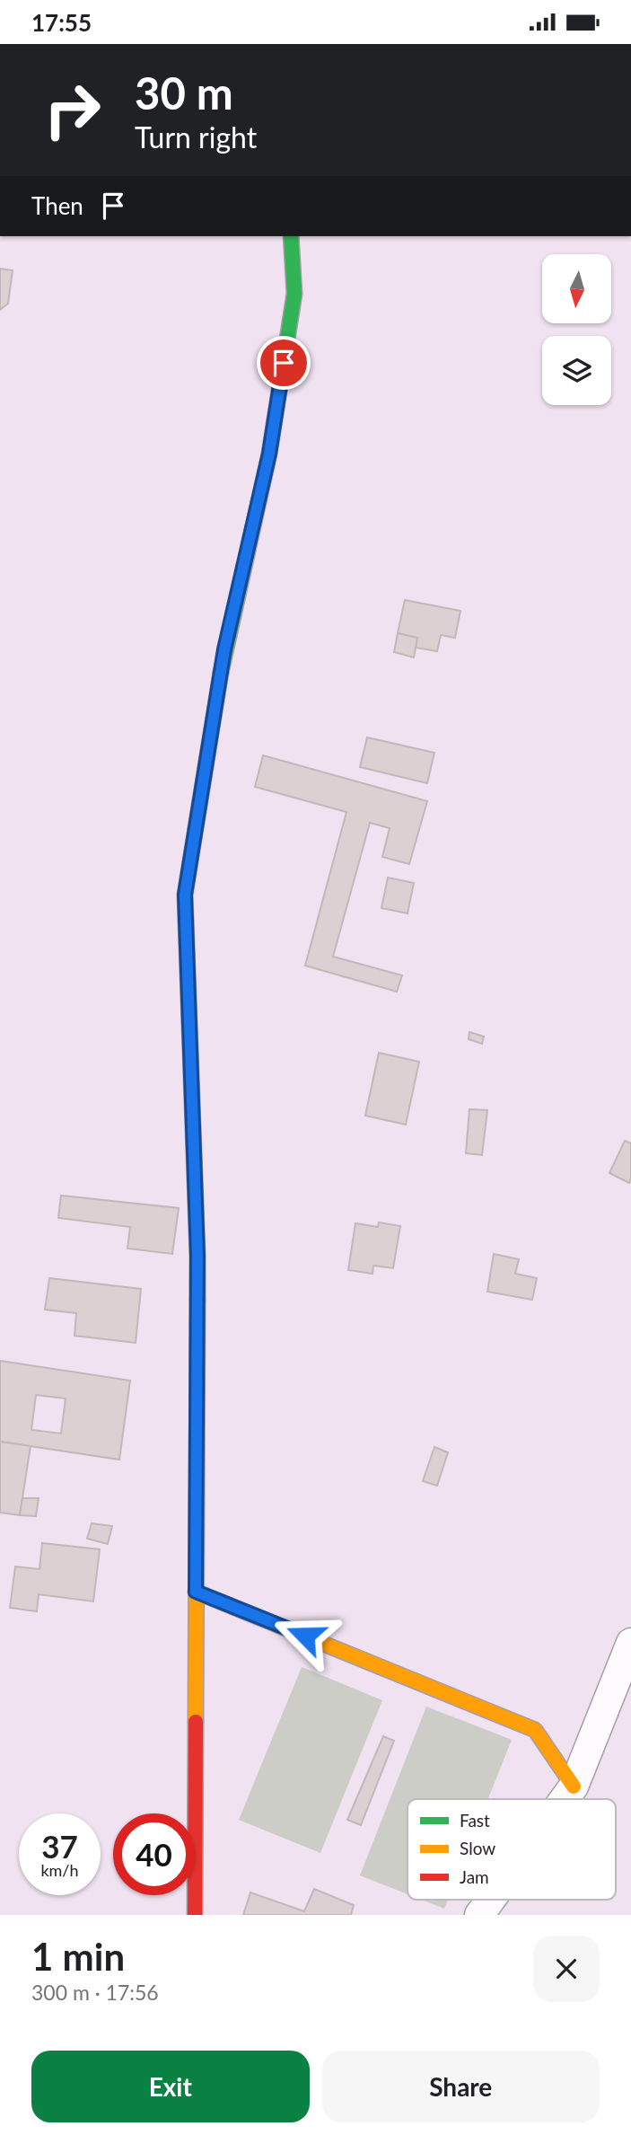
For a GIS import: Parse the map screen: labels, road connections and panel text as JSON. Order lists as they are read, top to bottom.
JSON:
{
  "legend": ["Fast", "Slow", "Jam"],
  "north": "bottom",
  "page": {
    "status": "17:55",
    "turn": ["30 m", "Turn right"],
    "then": "Then",
    "speed": "37 km/h",
    "limit": "40",
    "heading": ["1 min", "300 m · 17:56"],
    "buttons": ["Exit", "Share"]
  }
}
